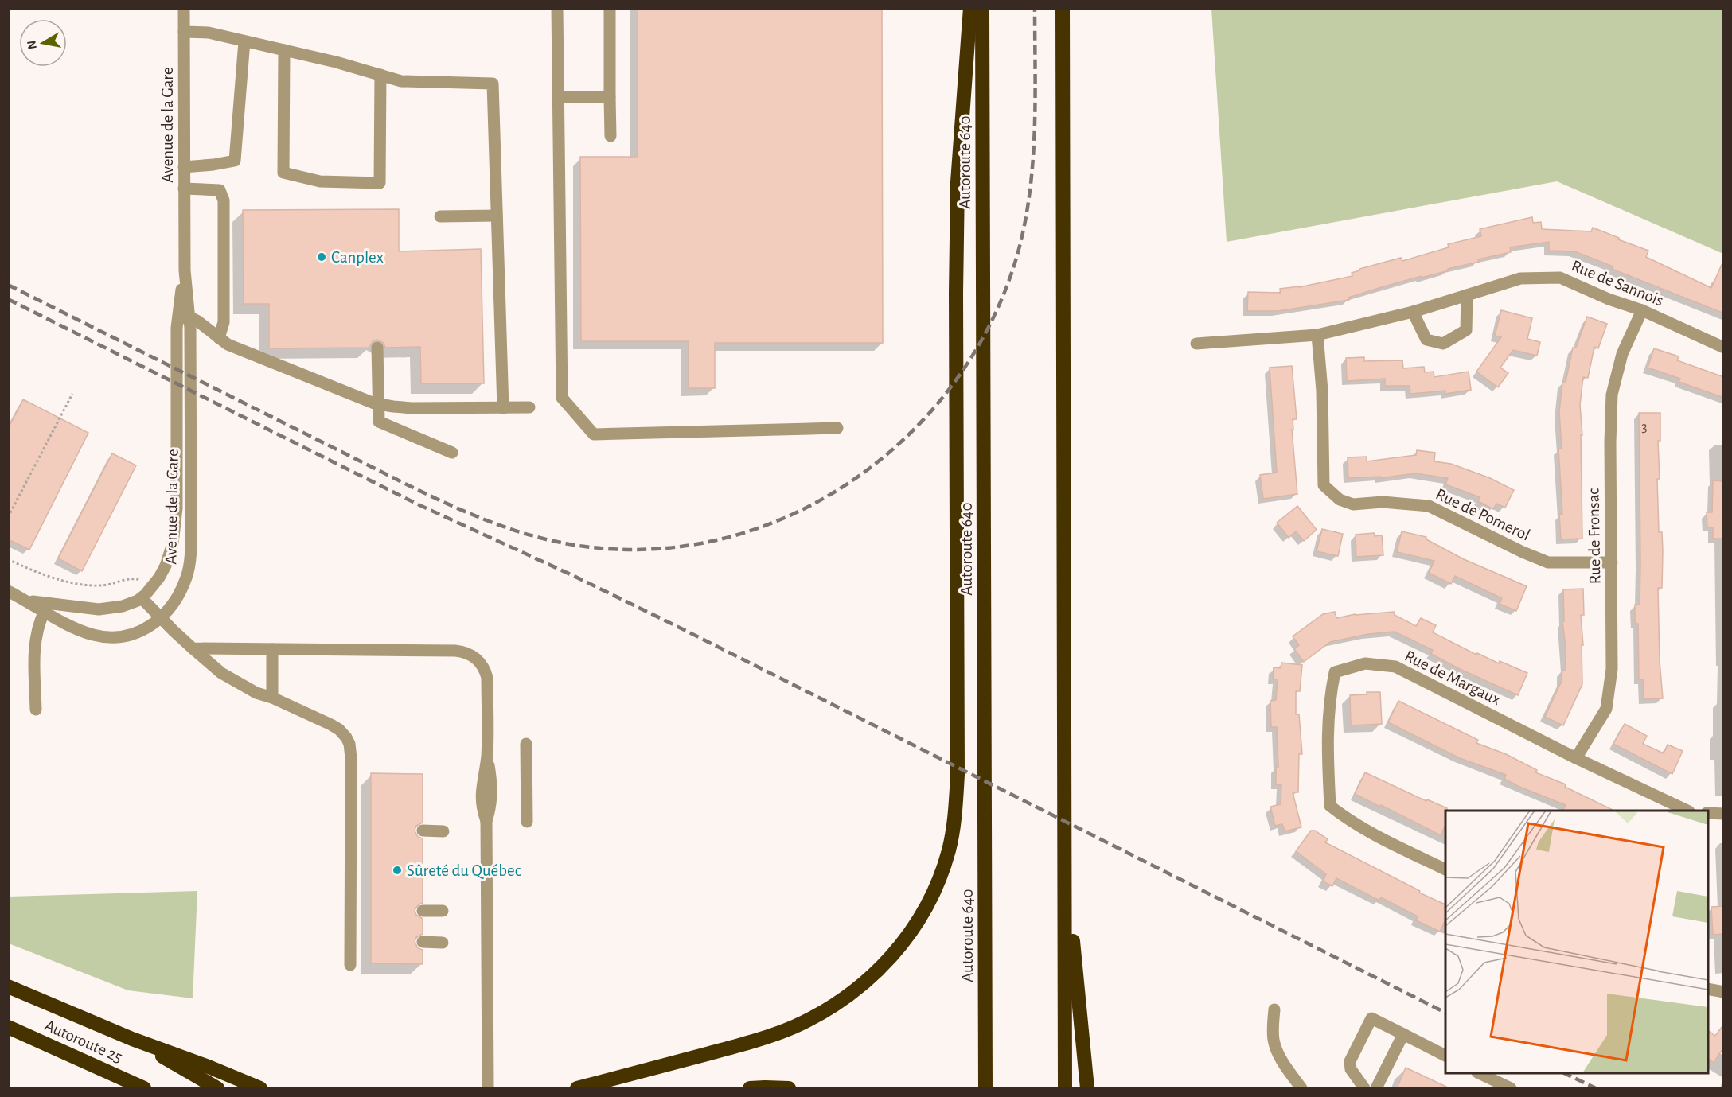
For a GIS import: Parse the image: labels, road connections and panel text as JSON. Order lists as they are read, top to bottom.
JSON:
{
  "streets": {
    "highway": ["Autoroute 640", "Autoroute 25"],
    "street": [
      "Avenue de la Gare",
      "Rue de Sannois",
      "Rue de Pomerol",
      "Rue de Fronsac",
      "Rue de Margaux"
    ]
  },
  "crossings": [
    ["Rue de Sannois", "Rue de Pomerol"],
    ["Rue de Sannois", "Rue de Fronsac"],
    ["Rue de Pomerol", "Rue de Fronsac"],
    ["Rue de Fronsac", "Rue de Margaux"]
  ],
  "places": ["Canplex", "Sûreté du Québec"],
  "house_numbers": ["3"],
  "north": "left"
}
